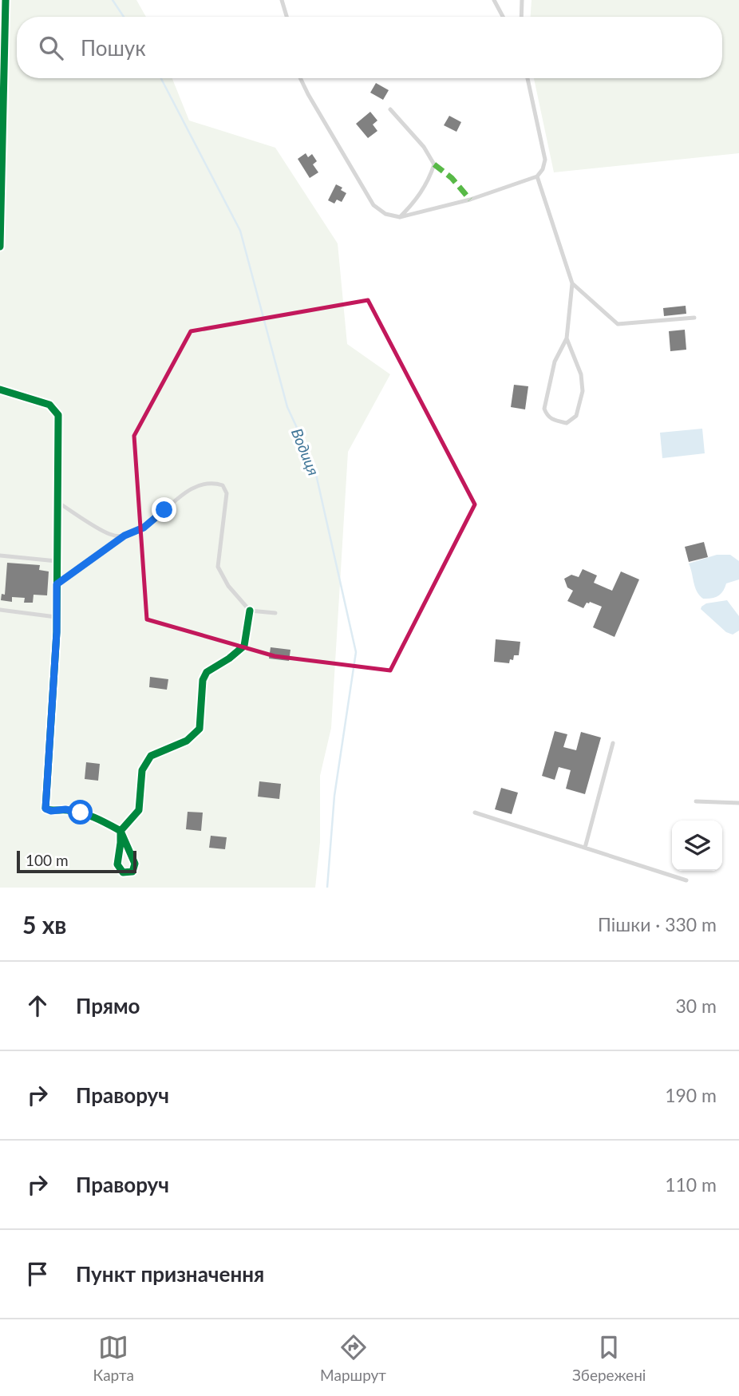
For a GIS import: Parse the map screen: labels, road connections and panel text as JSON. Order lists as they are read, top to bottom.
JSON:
{
  "water": ["Водиця"],
  "scale_bar": "100 m",
  "page": {
    "search": "Пошук",
    "scale": "100 m",
    "heading": ["5 хв", "Пішки · 330 m"],
    "list": [
      ["Прямо", "30 m"],
      ["Праворуч", "190 m"],
      ["Праворуч", "110 m"],
      "Пункт призначення"
    ],
    "nav": ["Карта", "Маршрут", "Збережені"]
  }
}
